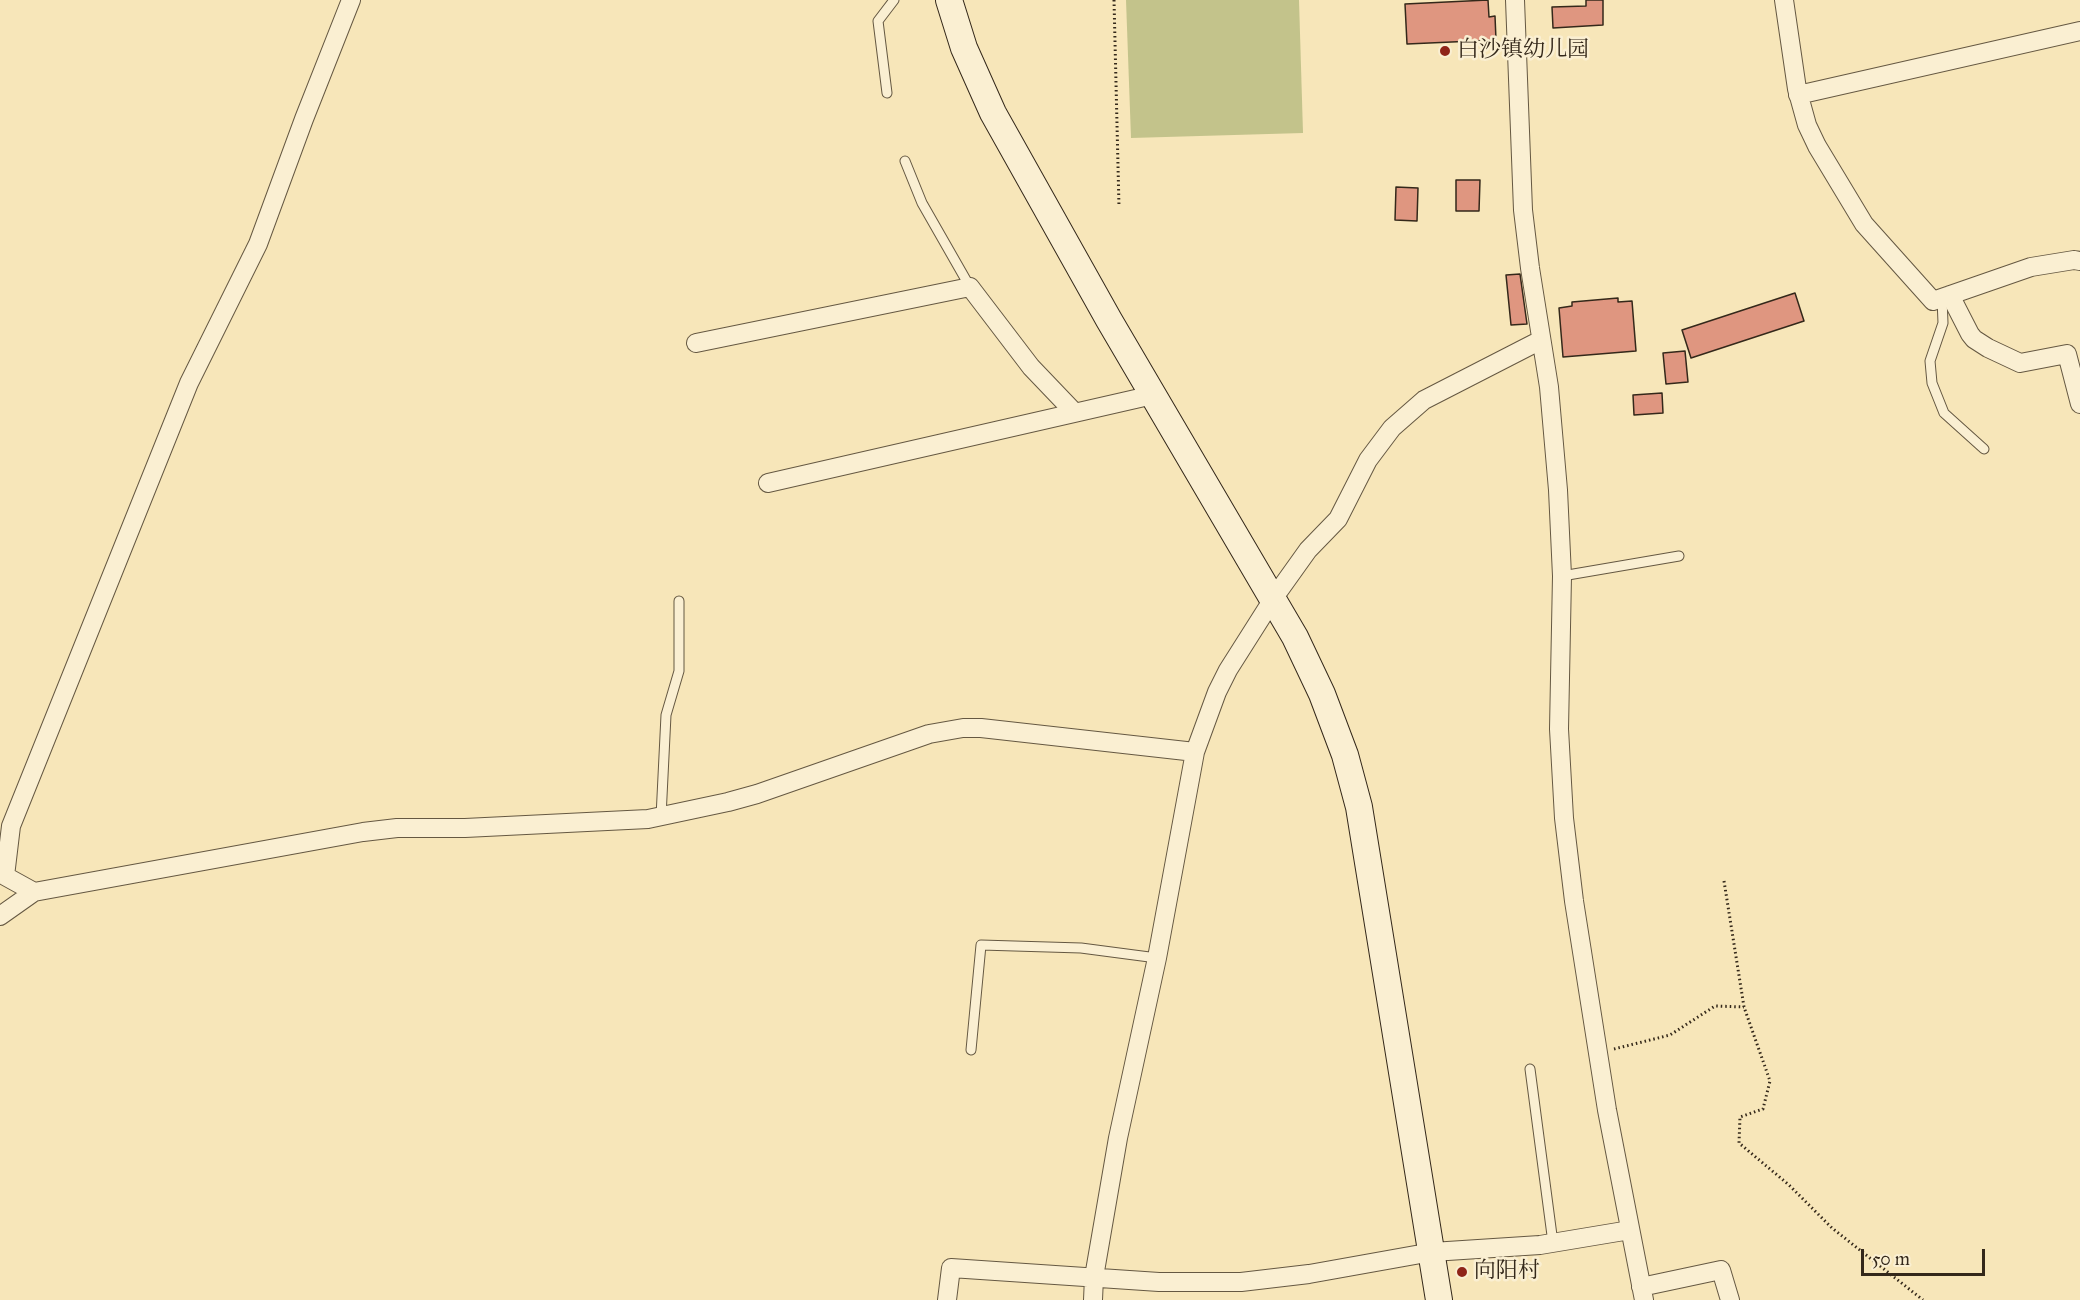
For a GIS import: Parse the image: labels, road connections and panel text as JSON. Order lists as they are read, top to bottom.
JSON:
{
  "places": ["白沙镇幼儿园", "向阳村"],
  "scale_bar": "50 m"
}
